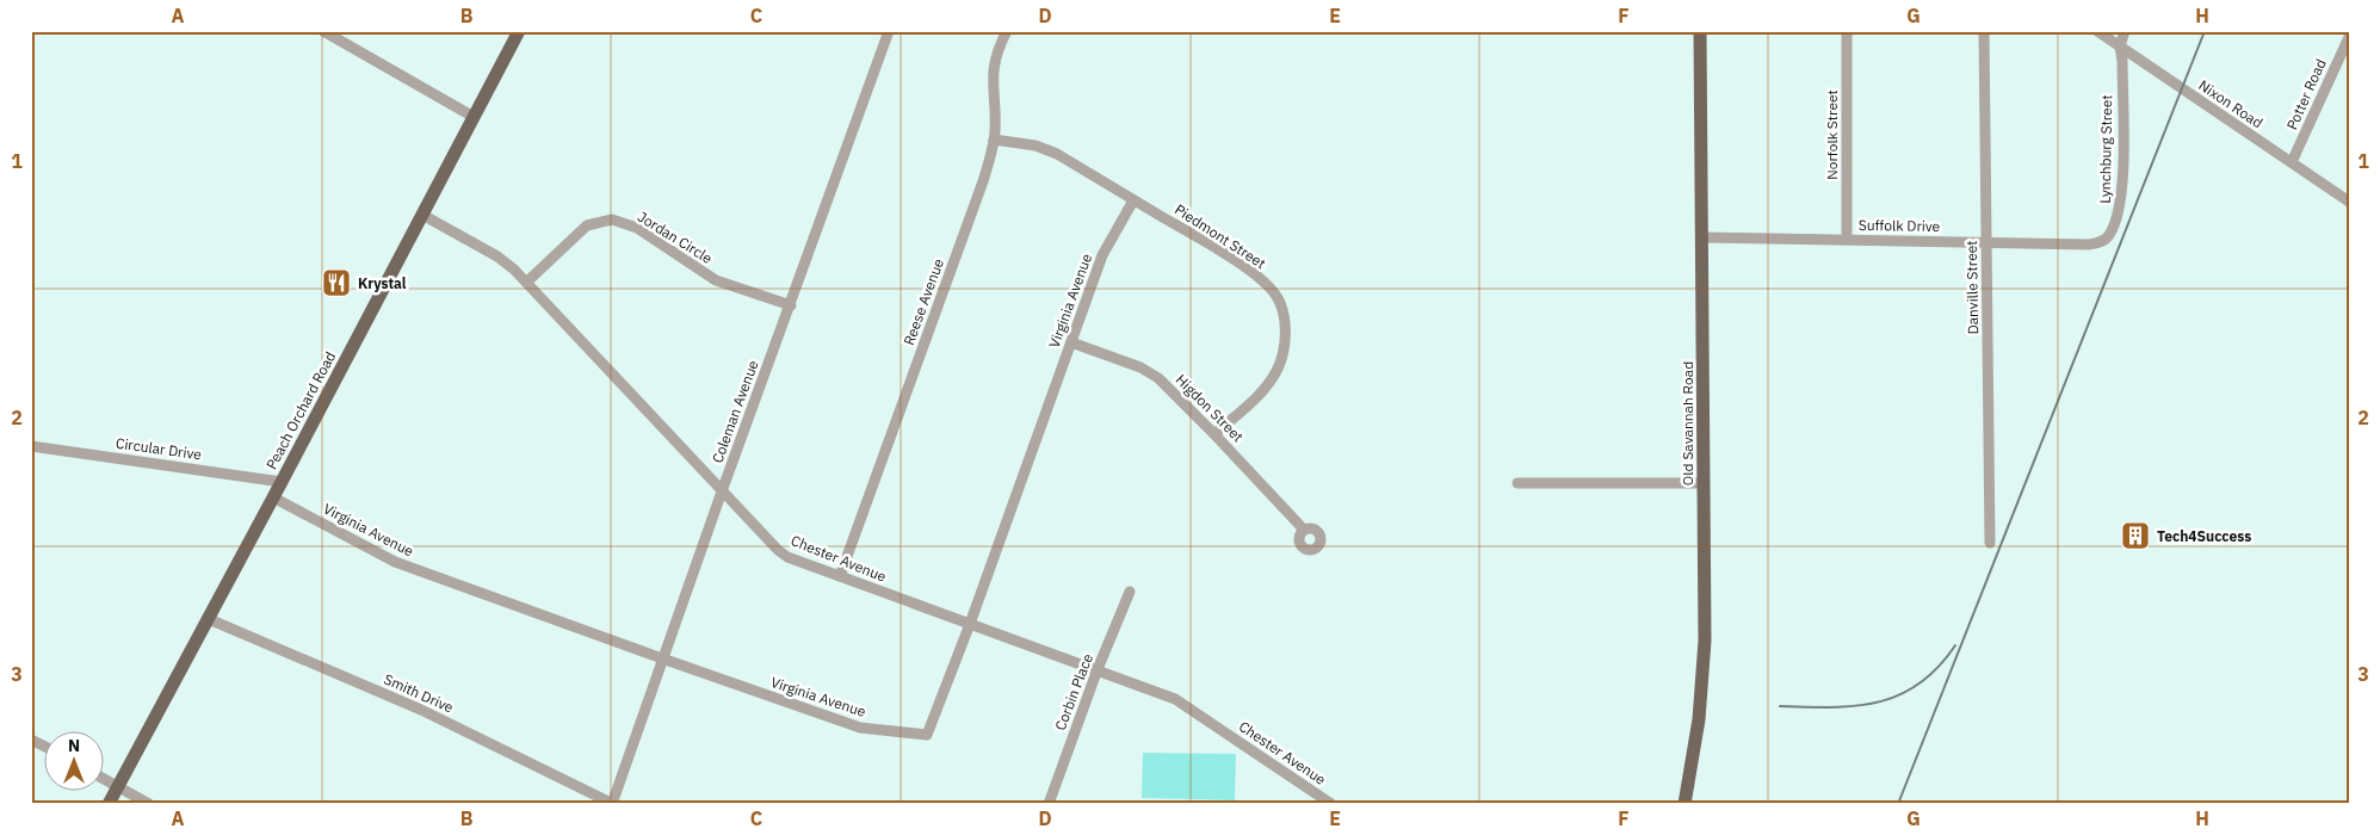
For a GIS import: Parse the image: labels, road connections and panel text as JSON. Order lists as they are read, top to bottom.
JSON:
{
  "streets": {
    "main road": ["Peach Orchard Road", "Old Savannah Road"],
    "street": [
      "Potter Road",
      "Nixon Road",
      "Norfolk Street",
      "Lynchburg Street",
      "Suffolk Drive",
      "Piedmont Street",
      "Jordan Circle",
      "Danville Street",
      "Virginia Avenue",
      "Reese Avenue",
      "Higdon Street",
      "Coleman Avenue",
      "Circular Drive",
      "Chester Avenue",
      "Corbin Place",
      "Smith Drive"
    ]
  },
  "crossings": [
    ["Potter Road", "Nixon Road"],
    ["Nixon Road", "Lynchburg Street"],
    ["Norfolk Street", "Suffolk Drive"],
    ["Lynchburg Street", "Suffolk Drive"],
    ["Suffolk Drive", "Danville Street"],
    ["Suffolk Drive", "Old Savannah Road"],
    ["Piedmont Street", "Virginia Avenue"],
    ["Piedmont Street", "Reese Avenue"],
    ["Piedmont Street", "Higdon Street"],
    ["Jordan Circle", "Coleman Avenue"],
    ["Jordan Circle", "Chester Avenue"],
    ["Virginia Avenue", "Higdon Street"],
    ["Virginia Avenue", "Peach Orchard Road"],
    ["Virginia Avenue", "Coleman Avenue"],
    ["Virginia Avenue", "Chester Avenue"],
    ["Reese Avenue", "Chester Avenue"],
    ["Peach Orchard Road", "Circular Drive"],
    ["Peach Orchard Road", "Chester Avenue"],
    ["Peach Orchard Road", "Smith Drive"],
    ["Coleman Avenue", "Chester Avenue"],
    ["Coleman Avenue", "Smith Drive"],
    ["Chester Avenue", "Corbin Place"]
  ],
  "places": {
    "restaurant": ["Krystal"],
    "building": ["Tech4Success"]
  },
  "north": "top",
  "grid": {
    "columns": [
      "A",
      "B",
      "C",
      "D",
      "E",
      "F",
      "G",
      "H"
    ],
    "rows": ["1", "2", "3"]
  }
}
